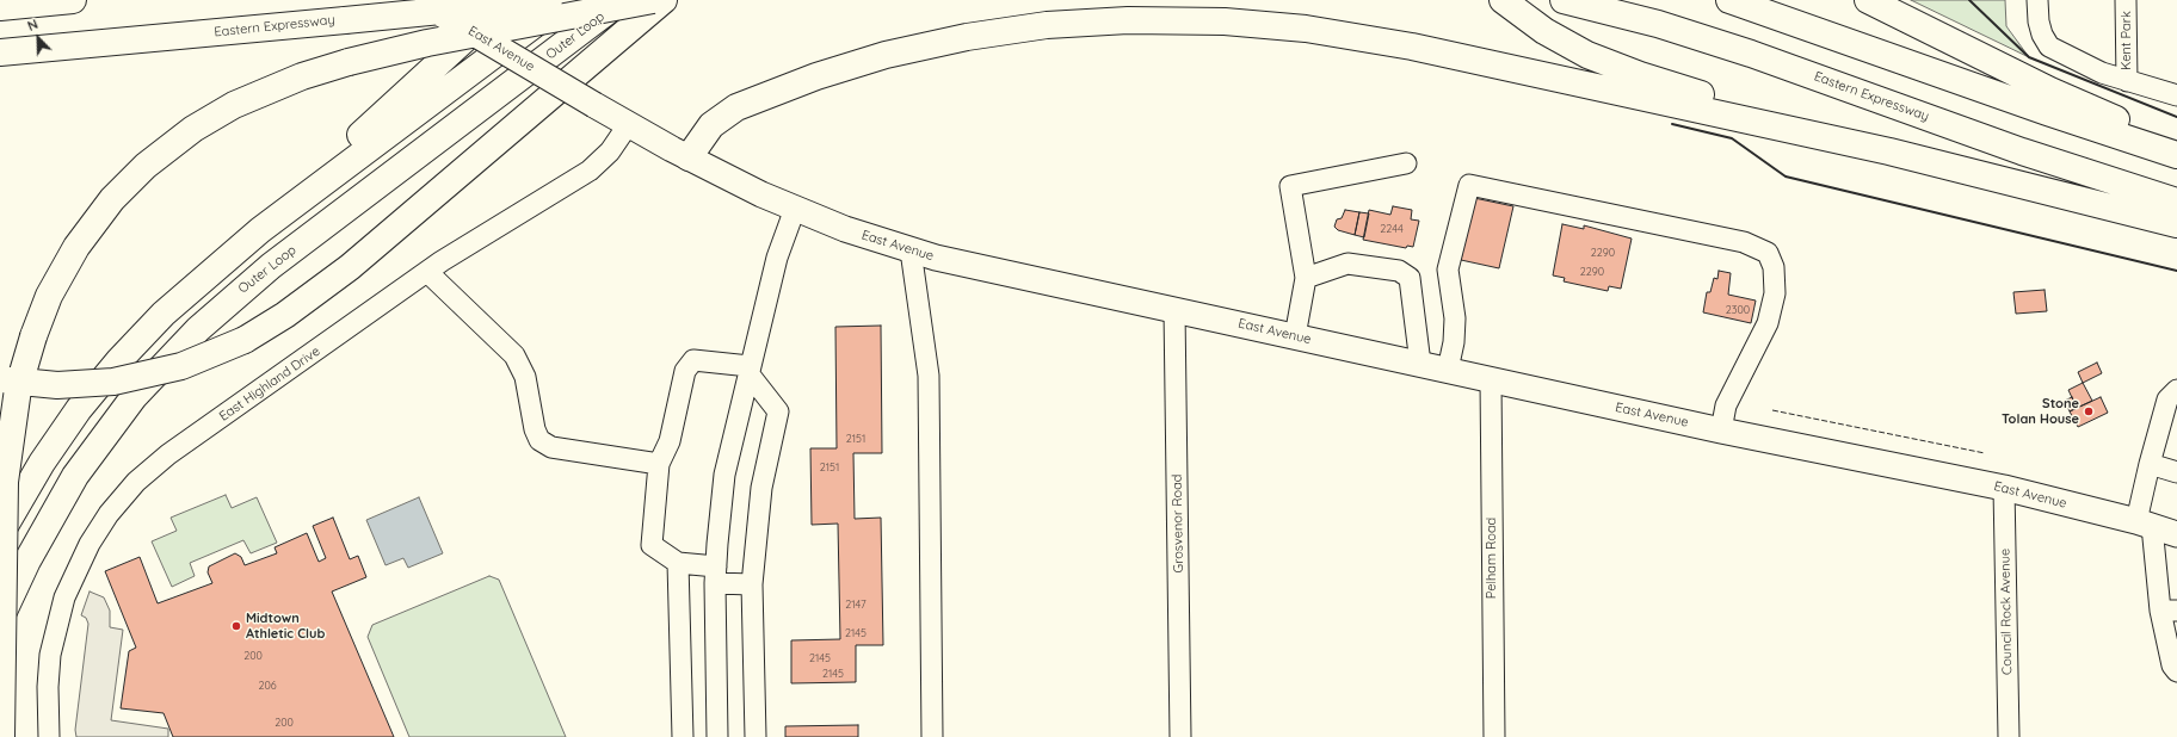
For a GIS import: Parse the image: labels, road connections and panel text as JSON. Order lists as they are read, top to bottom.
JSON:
{
  "streets": {
    "highway": ["Eastern Expressway", "Outer Loop"],
    "main road": ["East Avenue"],
    "street": [
      "Kent Park",
      "East Highland Drive",
      "Grosvenor Road",
      "Pelham Road",
      "Council Rock Avenue"
    ]
  },
  "crossings": [
    ["East Avenue", "East Highland Drive"],
    ["East Avenue", "Grosvenor Road"],
    ["East Avenue", "Pelham Road"],
    ["East Avenue", "Council Rock Avenue"]
  ],
  "places": ["Stone Tolan House", "Midtown Athletic Club"],
  "house_numbers": [
    "2244",
    "2290",
    "2290",
    "2300",
    "2151",
    "2151",
    "2147",
    "2145",
    "200",
    "2145",
    "2145",
    "206",
    "200"
  ],
  "north": "top left"
}
